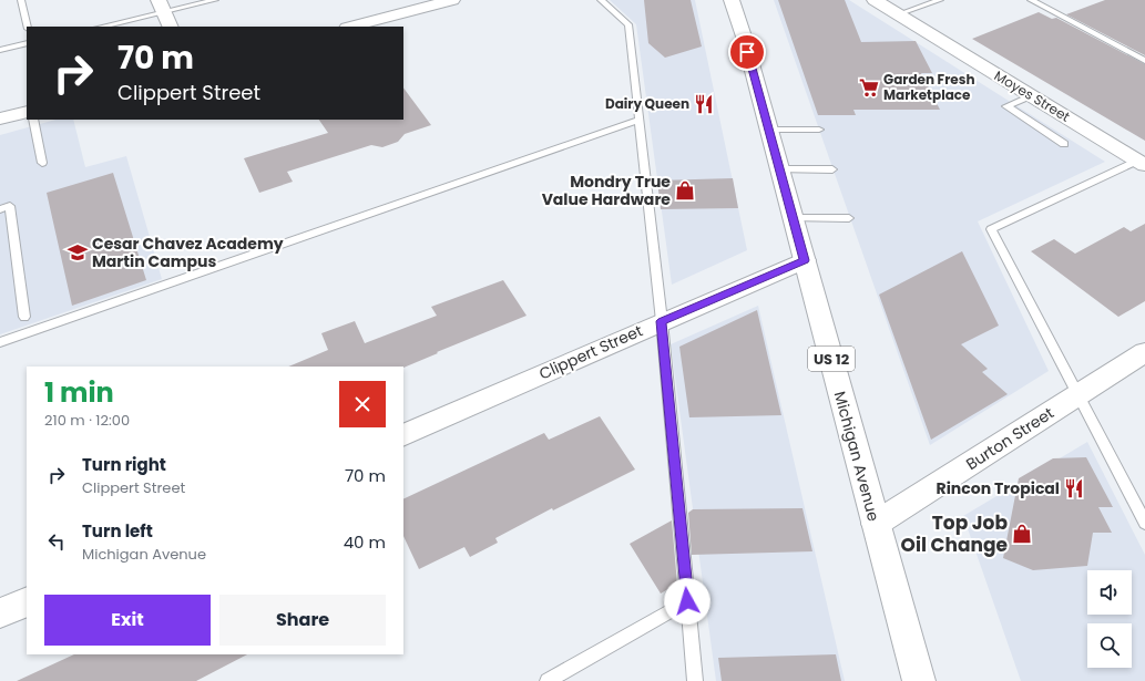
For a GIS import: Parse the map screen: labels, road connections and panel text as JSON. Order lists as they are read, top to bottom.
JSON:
{
  "streets": {
    "main road": ["US 12", "Michigan Avenue"],
    "street": ["Moyes Street", "Clippert Street", "Burton Street"]
  },
  "crossings": [
    ["Clippert Street", "Michigan Avenue"],
    ["Burton Street", "Michigan Avenue"]
  ],
  "places": {
    "supermarket": ["Garden Fresh Marketplace"],
    "restaurant": ["Dairy Queen", "Rincon Tropical"],
    "shop": ["Mondry True Value Hardware", "Top Job Oil Change"],
    "school or university": ["Cesar Chavez Academy Martin Campus"]
  },
  "page": {
    "turn": ["70 m", "Clippert Street"],
    "heading": ["1 min", "210 m · 12:00"],
    "list": [
      {
        "name": "Turn right",
        "note": "Clippert Street",
        "value": "70 m"
      },
      {
        "name": "Turn left",
        "note": "Michigan Avenue",
        "value": "40 m"
      }
    ],
    "buttons": ["Exit", "Share"]
  }
}
